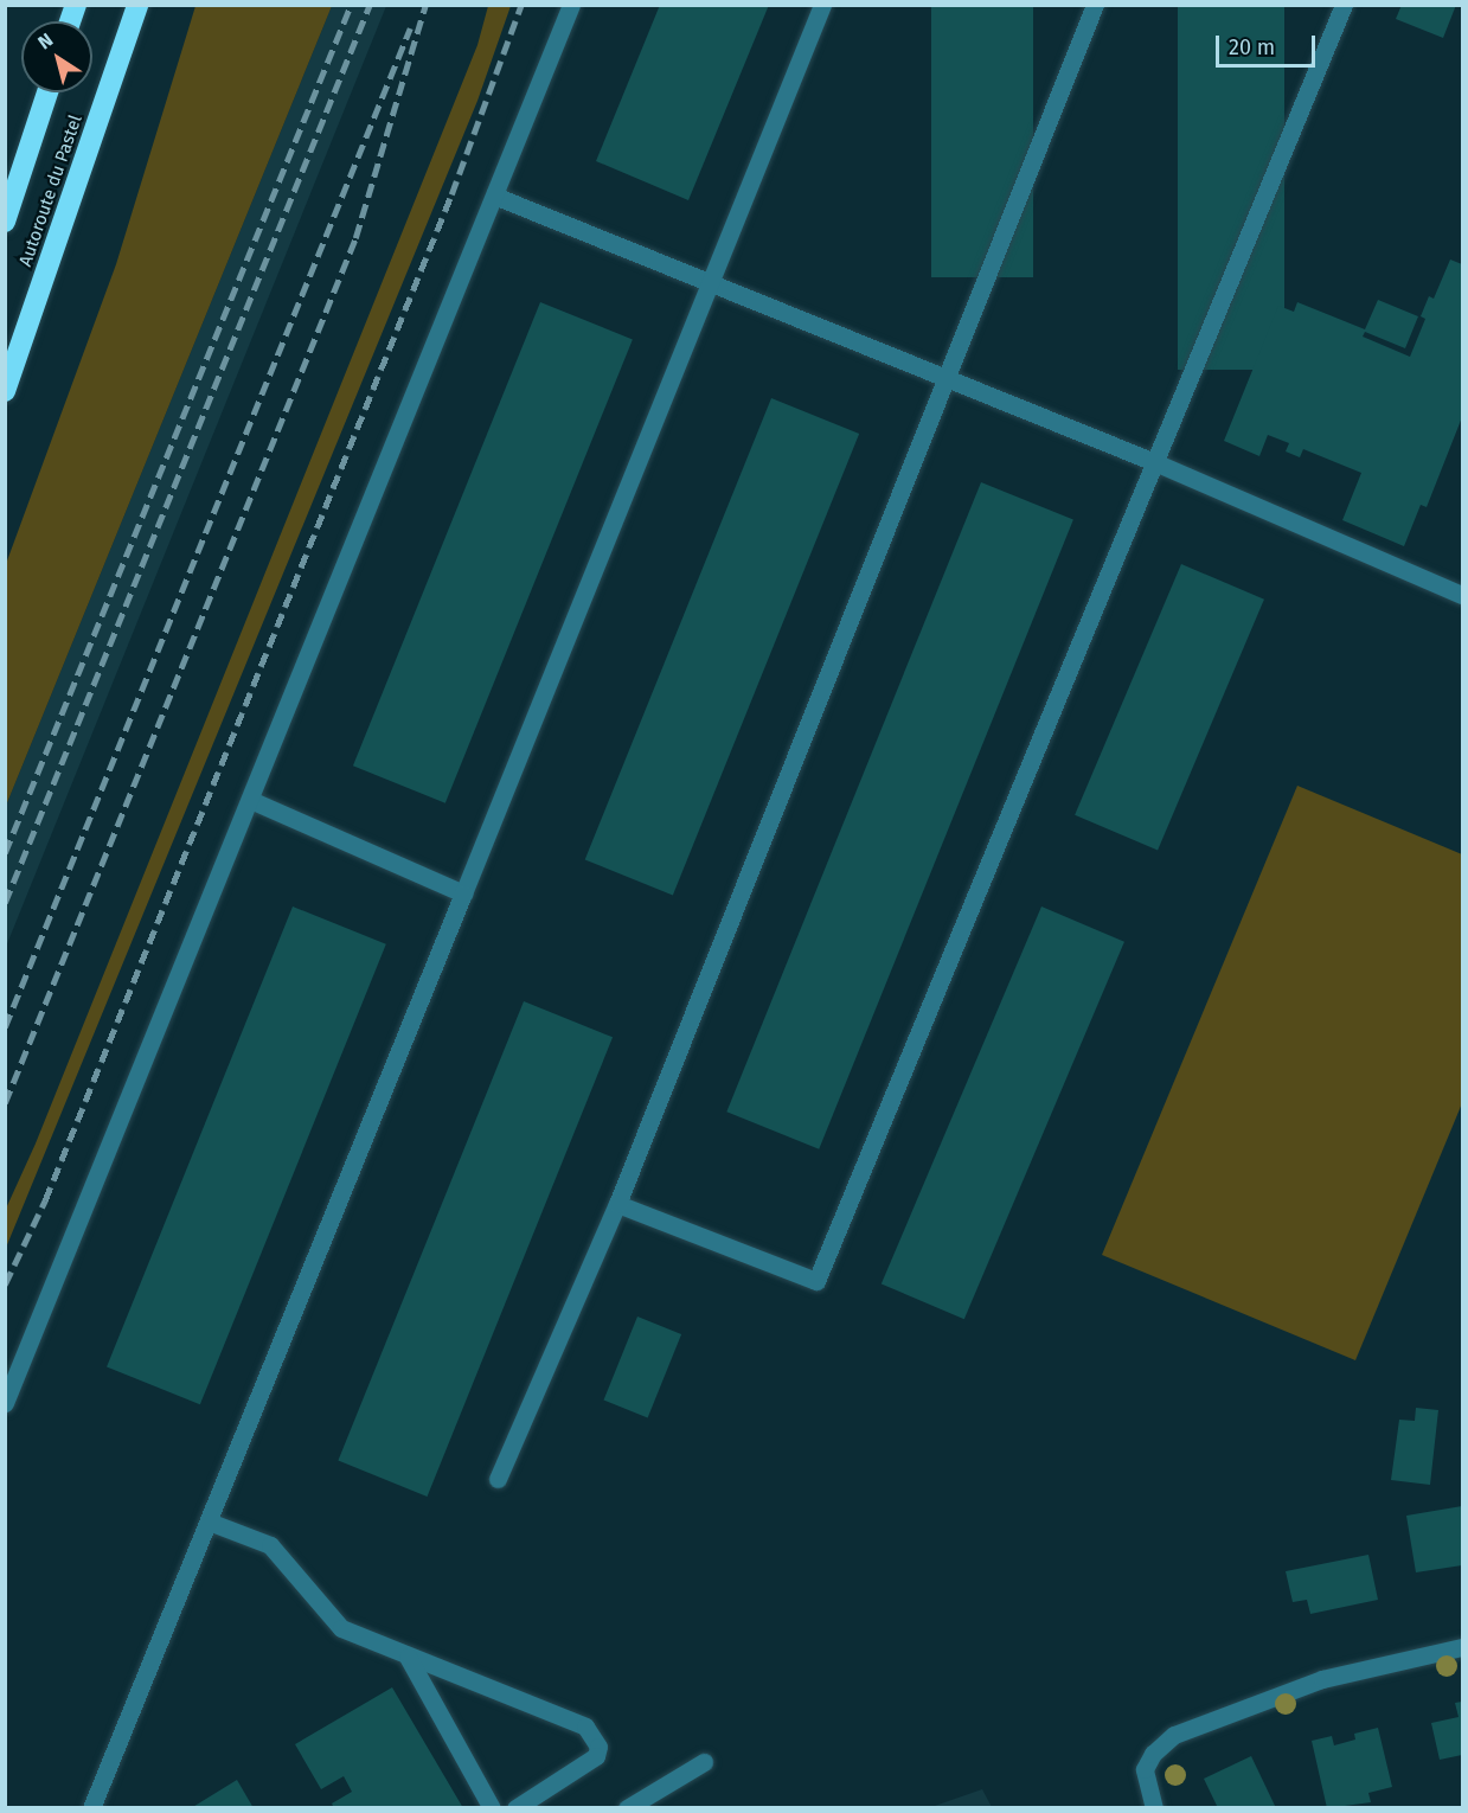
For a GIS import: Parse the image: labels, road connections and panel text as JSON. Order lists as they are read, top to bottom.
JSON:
{
  "streets": {
    "highway": ["Autoroute du Pastel"]
  },
  "scale_bar": "20 m",
  "north": "top left"
}
